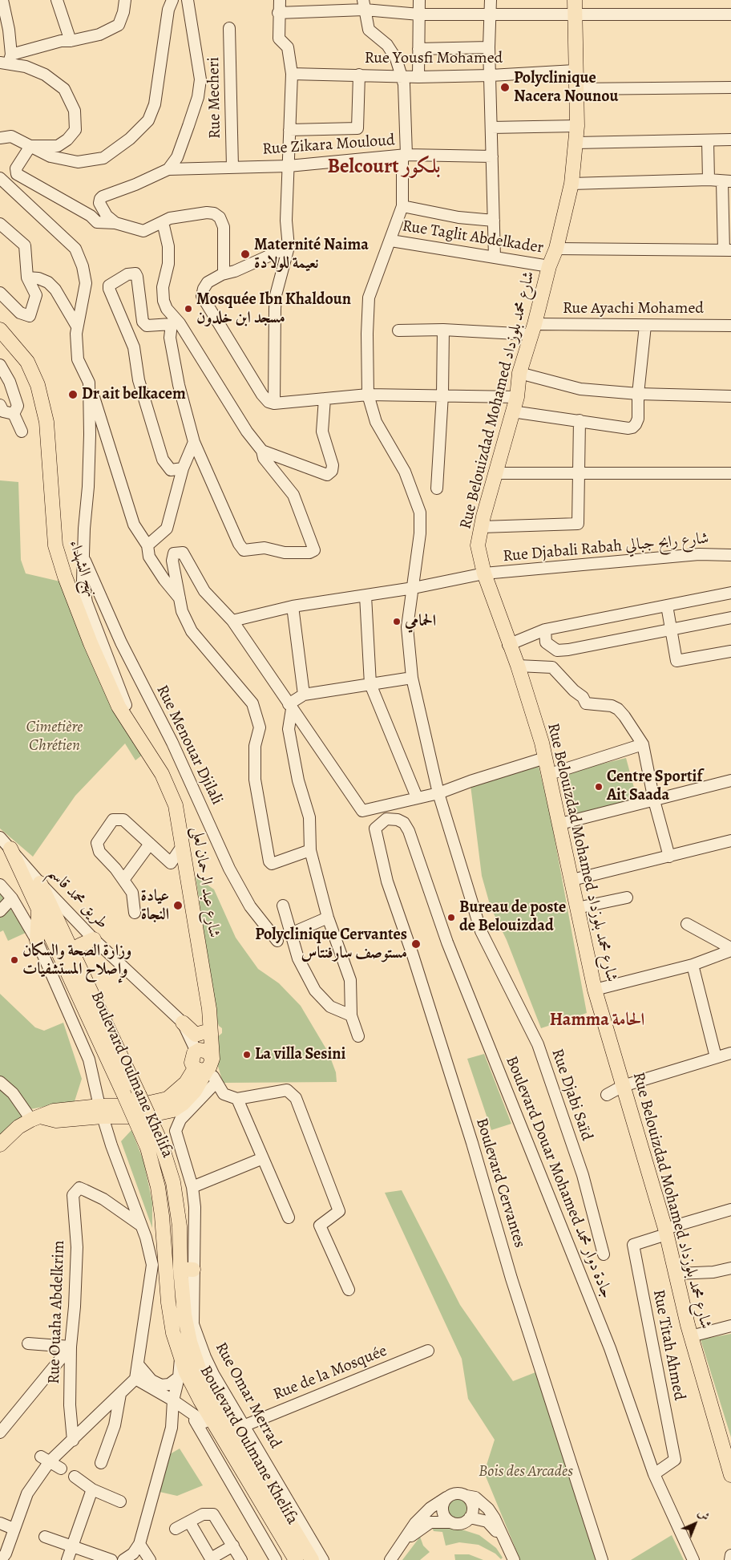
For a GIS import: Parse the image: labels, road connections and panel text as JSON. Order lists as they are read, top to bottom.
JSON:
{
  "streets": {
    "main road": [
      "Rue Belouizdad Mohamed شارع محمد بلوزداد",
      "نهج الشهداء",
      "شارع عبد الرحمان لعلى",
      "Boulevard Oulmane Khelifa"
    ],
    "street": [
      "Rue Yousfi Mohamed",
      "Rue Mecheri",
      "Rue Zikara Mouloud",
      "Rue Taglit Abdelkader",
      "Rue Ayachi Mohamed",
      "Rue Djabali Rabah شارع رابح جبالي",
      "Rue Menouar Djilali",
      "طريق محمد قاسم",
      "Rue Djabi Saïd",
      "Boulevard Douar Mohamed جادة دوار محمد",
      "Boulevard Cervantes",
      "Rue Ouaha Abdelkrim",
      "Rue Titah Ahmed",
      "Rue de la Mosquée",
      "Rue Omar Merrad"
    ]
  },
  "crossings": [
    ["Rue Yousfi Mohamed", "Rue Belouizdad Mohamed شارع محمد بلوزداد"],
    ["Rue Yousfi Mohamed", "Rue Djabi Saïd"],
    ["Rue Mecheri", "Rue Zikara Mouloud"],
    ["Rue Zikara Mouloud", "Rue Djabi Saïd"],
    ["Rue Taglit Abdelkader", "Rue Belouizdad Mohamed شارع محمد بلوزداد"],
    ["Rue Taglit Abdelkader", "Rue Djabi Saïd"],
    ["Rue Ayachi Mohamed", "Rue Belouizdad Mohamed شارع محمد بلوزداد"],
    ["Rue Belouizdad Mohamed شارع محمد بلوزداد", "Rue Djabali Rabah شارع رابح جبالي"],
    ["Rue Belouizdad Mohamed شارع محمد بلوزداد", "Rue Titah Ahmed"],
    ["Rue Djabali Rabah شارع رابح جبالي", "Rue Djabi Saïd"],
    ["نهج الشهداء", "شارع عبد الرحمان لعلى"],
    ["شارع عبد الرحمان لعلى", "طريق محمد قاسم"],
    ["طريق محمد قاسم", "Boulevard Oulmane Khelifa"],
    ["Boulevard Oulmane Khelifa", "Rue Omar Merrad"],
    ["Boulevard Douar Mohamed جادة دوار محمد", "Boulevard Cervantes"],
    ["Boulevard Douar Mohamed جادة دوار محمد", "Rue Titah Ahmed"],
    ["Rue de la Mosquée", "Rue Omar Merrad"]
  ],
  "districts": ["Belcourt بلكور", "Hamma الحامة"],
  "parks": ["Cimetière Chrétien", "Bois des Arcades"],
  "places": [
    "Polyclinique Nacera Nounou",
    "Maternité Naima نعيمة للولادة",
    "Mosquée Ibn Khaldoun مسجد ابن خلدون",
    "Dr ait belkacem",
    "الحمامي",
    "Centre Sportif Ait Saada",
    "عيادة النجاة",
    "Bureau de poste de Belouizdad",
    "Polyclinique Cervantes مستوصف سارفنتاس",
    "وزارة الصحة والسكان وإصلاح المستشفيات",
    "La villa Sesini"
  ],
  "north": "top right"
}
